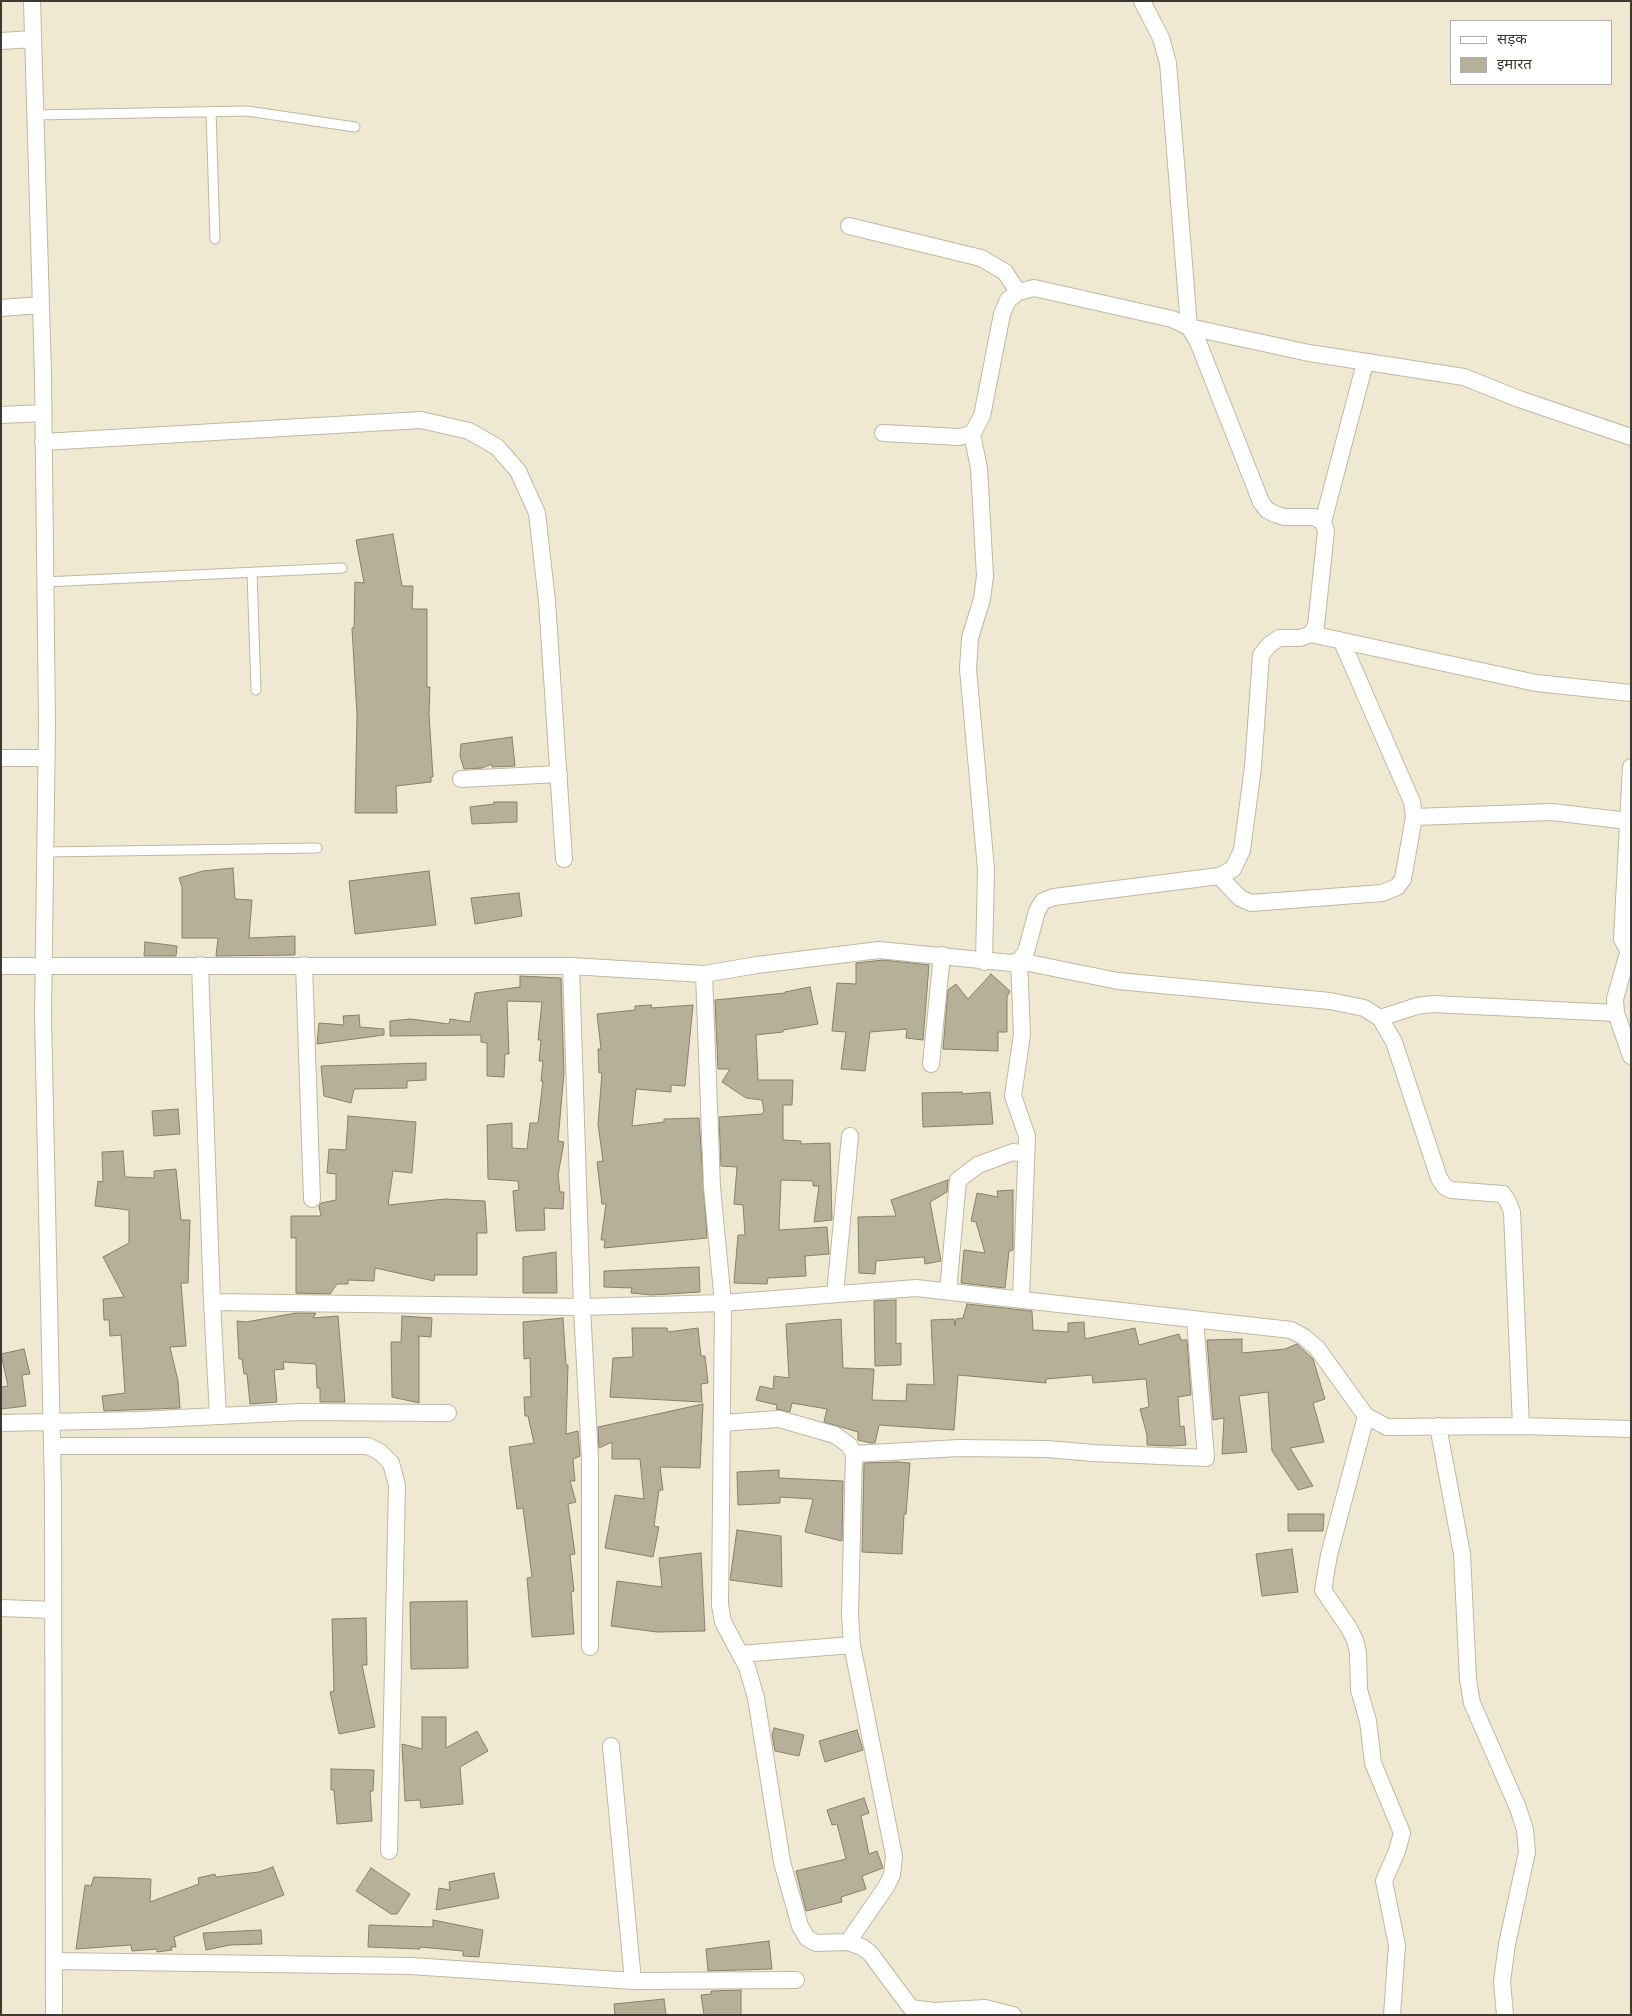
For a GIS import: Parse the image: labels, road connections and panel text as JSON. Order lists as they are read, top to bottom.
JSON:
{
  "legend": ["सड़क", "इमारत"]
}
